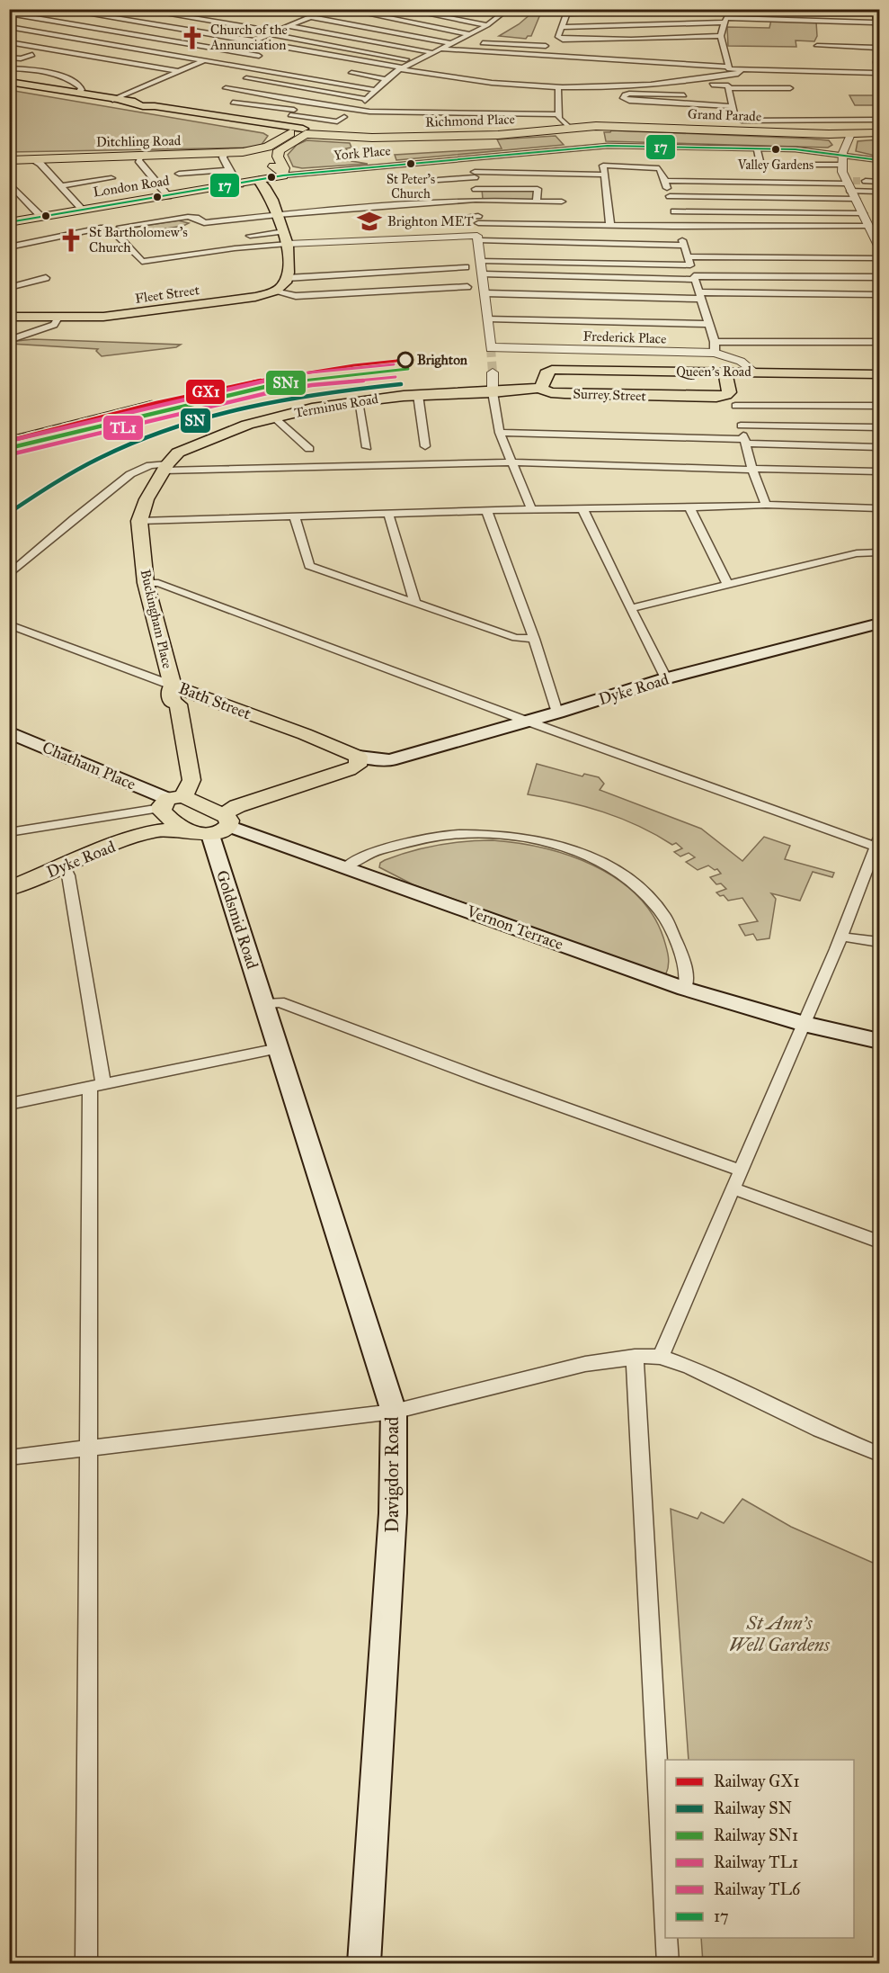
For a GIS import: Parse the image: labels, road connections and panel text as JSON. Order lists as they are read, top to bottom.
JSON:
{
  "streets": {
    "highway": [
      "Grand Parade",
      "Richmond Place",
      "Ditchling Road",
      "York Place",
      "London Road"
    ],
    "main road": [
      "Fleet Street",
      "Queen's Road",
      "Surrey Street",
      "Terminus Road",
      "Buckingham Place",
      "Dyke Road",
      "Bath Street",
      "Chatham Place",
      "Goldsmid Road",
      "Vernon Terrace",
      "Davigdor Road"
    ],
    "street": ["Frederick Place"]
  },
  "crossings": [
    ["Grand Parade", "Richmond Place"],
    ["Richmond Place", "Ditchling Road"],
    ["York Place", "London Road"],
    ["Frederick Place", "Queen's Road"],
    ["Queen's Road", "Surrey Street"],
    ["Surrey Street", "Terminus Road"],
    ["Terminus Road", "Buckingham Place"],
    ["Buckingham Place", "Dyke Road"],
    ["Buckingham Place", "Bath Street"],
    ["Buckingham Place", "Chatham Place"],
    ["Dyke Road", "Bath Street"],
    ["Dyke Road", "Chatham Place"],
    ["Dyke Road", "Goldsmid Road"],
    ["Dyke Road", "Vernon Terrace"],
    ["Goldsmid Road", "Davigdor Road"]
  ],
  "parks": ["St Ann's Well Gardens"],
  "places": {
    "church": ["Church of the Annunciation", "St Bartholomew's Church"],
    "other": ["Valley Gardens", "St Peter's Church", "Brighton"],
    "school or university": ["Brighton MET"]
  },
  "lines": [
    "transit line 17",
    "rail line GX1",
    "rail line TL6",
    "rail line SN1",
    "rail line TL1",
    "rail line SN"
  ],
  "legend": [
    "Railway GX1",
    "Railway SN",
    "Railway SN1",
    "Railway TL1",
    "Railway TL6",
    "17"
  ]
}
